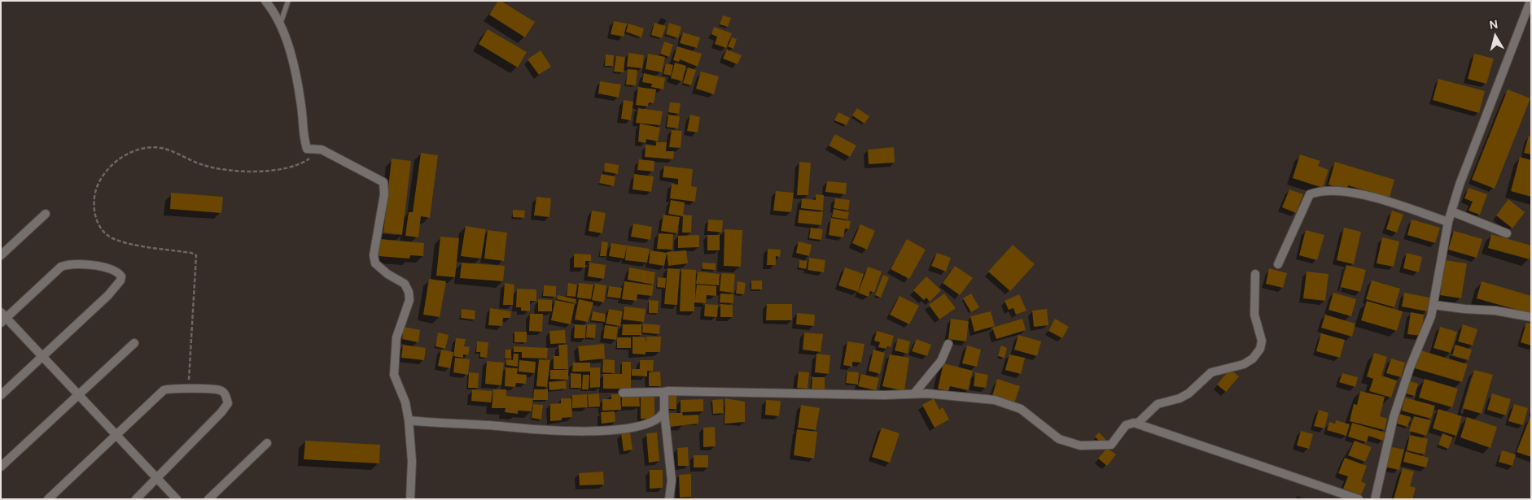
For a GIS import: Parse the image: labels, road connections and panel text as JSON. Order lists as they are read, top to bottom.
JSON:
{
  "north": "top"
}
